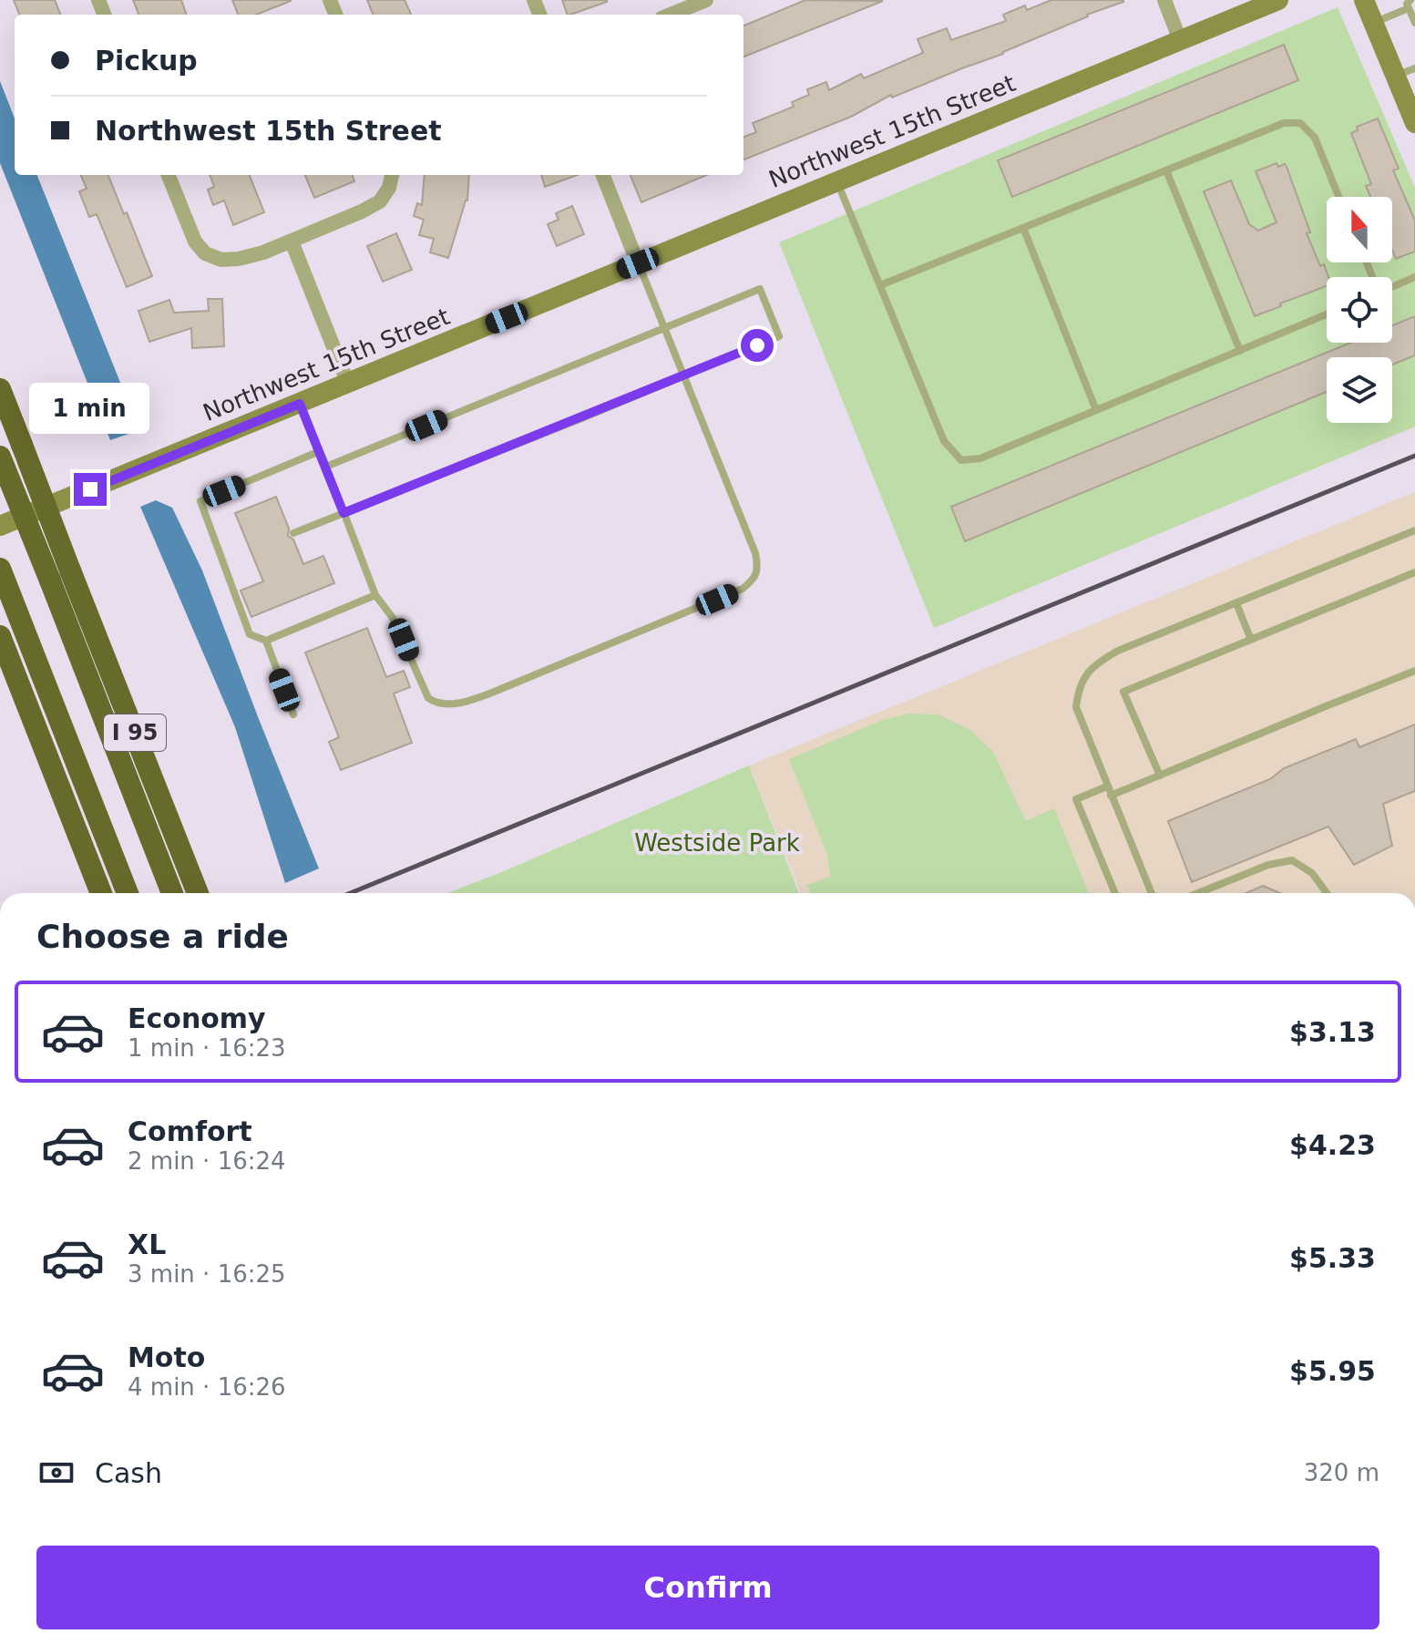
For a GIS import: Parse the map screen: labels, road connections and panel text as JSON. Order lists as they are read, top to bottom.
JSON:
{
  "streets": {
    "highway": ["I 95"],
    "street": ["Northwest 15th Street"]
  },
  "parks": ["Westside Park"],
  "north": "top",
  "page": {
    "banner": ["Pickup", "Northwest 15th Street"],
    "bubble": "1 min",
    "heading": "Choose a ride",
    "list": [
      {
        "name": "Economy",
        "note": "1 min · 16:23",
        "value": "$3.13"
      },
      {
        "name": "Comfort",
        "note": "2 min · 16:24",
        "value": "$4.23"
      },
      {
        "name": "XL",
        "note": "3 min · 16:25",
        "value": "$5.33"
      },
      {
        "name": "Moto",
        "note": "4 min · 16:26",
        "value": "$5.95"
      }
    ],
    "pay": ["Cash", "320 m"],
    "buttons": "Confirm"
  }
}
